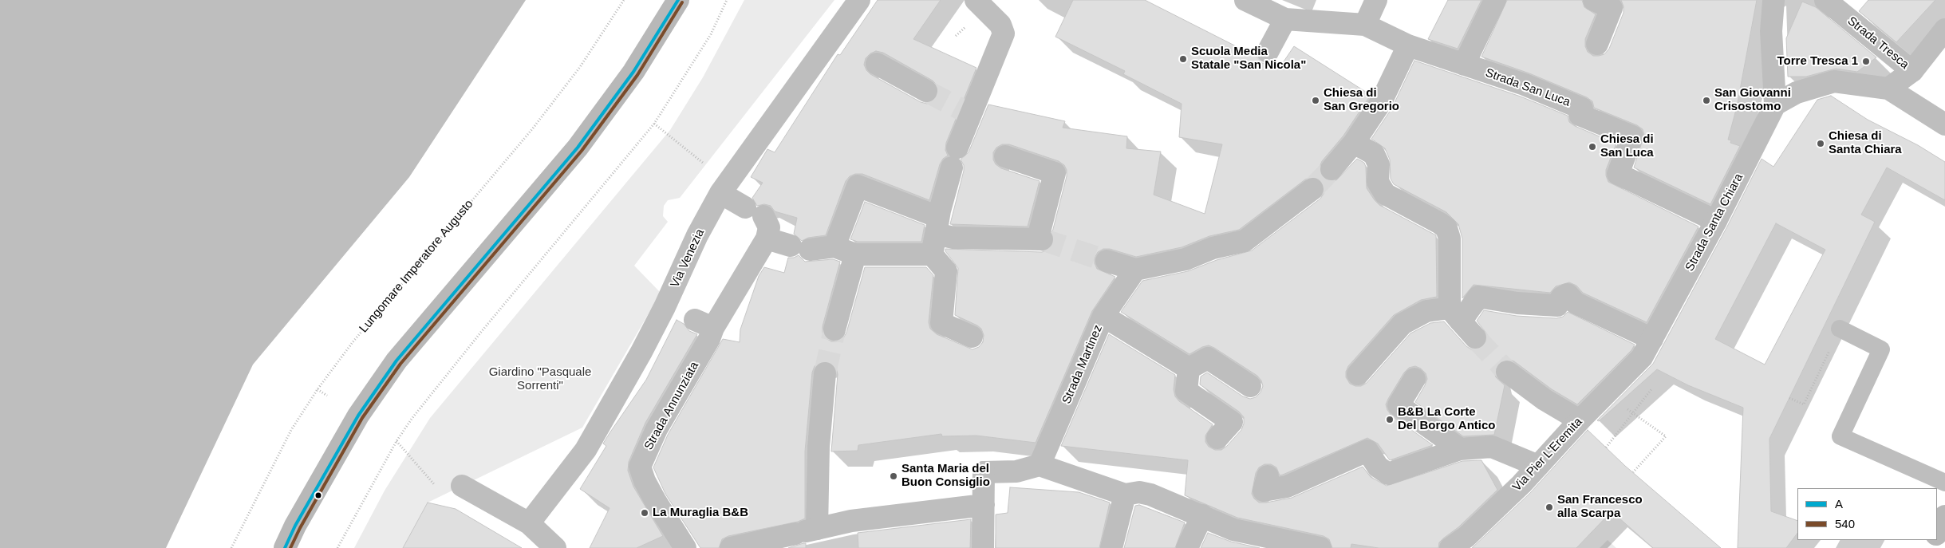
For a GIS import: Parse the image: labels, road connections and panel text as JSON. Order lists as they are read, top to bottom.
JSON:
{
  "streets": {
    "street": [
      "Strada Tresca",
      "Strada San Luca",
      "Strada Santa Chiara",
      "Via Venezia",
      "Strada Martinez",
      "Strada Annunziata",
      "Via Pier L'Eremita"
    ],
    "path": ["Lungomare Imperatore Augusto"]
  },
  "crossings": [
    ["Strada San Luca", "Strada Santa Chiara"],
    ["Strada Santa Chiara", "Via Pier L'Eremita"],
    ["Via Venezia", "Strada Annunziata"]
  ],
  "parks": ["Giardino \"Pasquale Sorrenti\""],
  "places": [
    "Scuola Media Statale \"San Nicola\"",
    "Torre Tresca 1",
    "Chiesa di San Gregorio",
    "San Giovanni Crisostomo",
    "Chiesa di Santa Chiara",
    "Chiesa di San Luca",
    "B&B La Corte Del Borgo Antico",
    "Santa Maria del Buon Consiglio",
    "San Francesco alla Scarpa",
    "La Muraglia B&B"
  ],
  "lines": ["transit line A", "transit line 540"],
  "legend": ["A", "540"]
}
